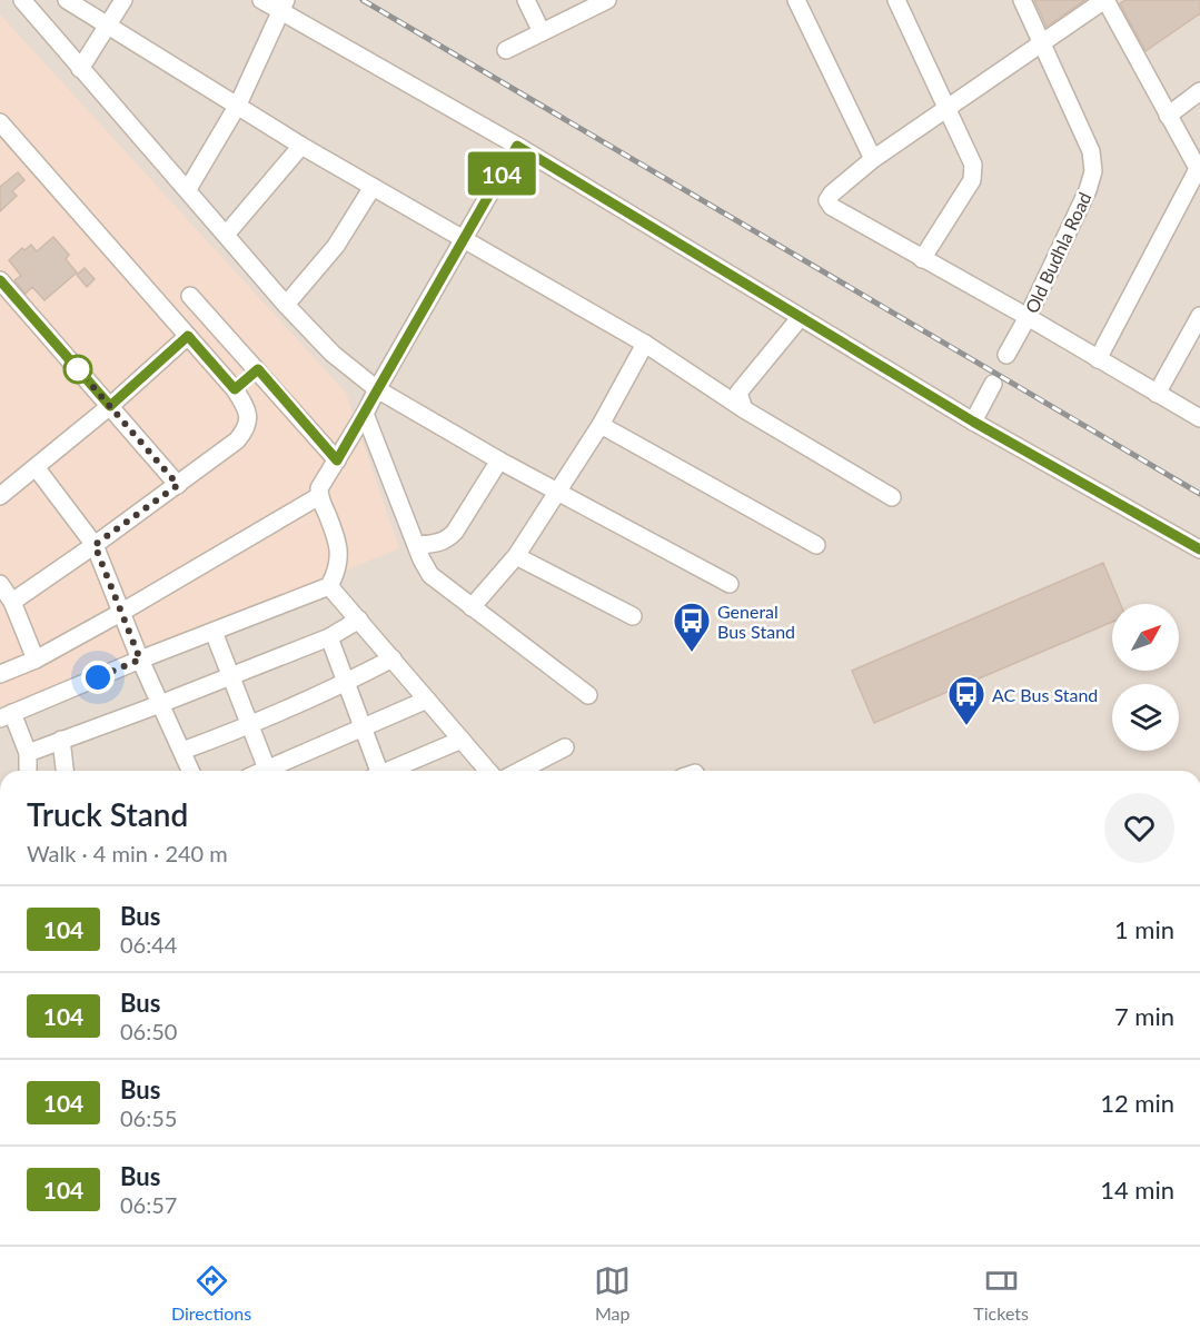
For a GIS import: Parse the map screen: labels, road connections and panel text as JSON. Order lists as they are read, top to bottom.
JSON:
{
  "streets": {
    "street": ["Old Budhla Road"]
  },
  "places": {
    "bus stop": ["General Bus Stand", "AC Bus Stand"]
  },
  "lines": ["bus line 104"],
  "north": "top right",
  "page": {
    "on_map": "104",
    "heading": ["Truck Stand", "Walk · 4 min · 240 m"],
    "list": [
      {
        "mark": "104",
        "name": "Bus",
        "note": "06:44",
        "value": "1 min"
      },
      {
        "mark": "104",
        "name": "Bus",
        "note": "06:50",
        "value": "7 min"
      },
      {
        "mark": "104",
        "name": "Bus",
        "note": "06:55",
        "value": "12 min"
      },
      {
        "mark": "104",
        "name": "Bus",
        "note": "06:57",
        "value": "14 min"
      }
    ],
    "tabs": ["Directions", "Map", "Tickets"]
  }
}
